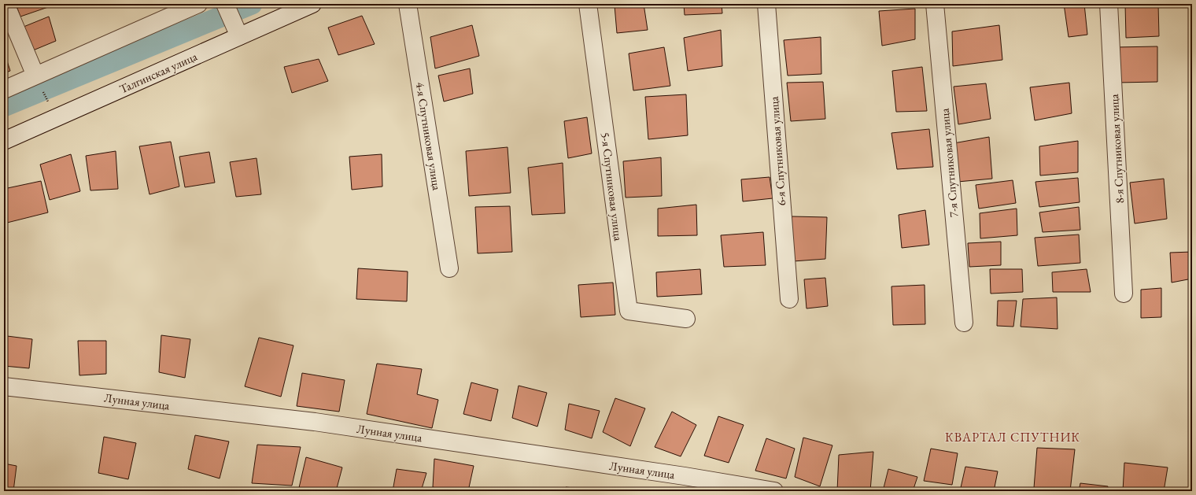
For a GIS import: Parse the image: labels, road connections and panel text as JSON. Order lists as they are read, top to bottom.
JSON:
{
  "streets": {
    "street": [
      "Талгинская улица",
      "4-я Спутниковая улица",
      "8-я Спутниковая улица",
      "6-я Спутниковая улица",
      "7-я Спутниковая улица",
      "5-я Спутниковая улица",
      "Лунная улица"
    ]
  },
  "districts": ["КВАРТАЛ СПУТНИК"]
}
